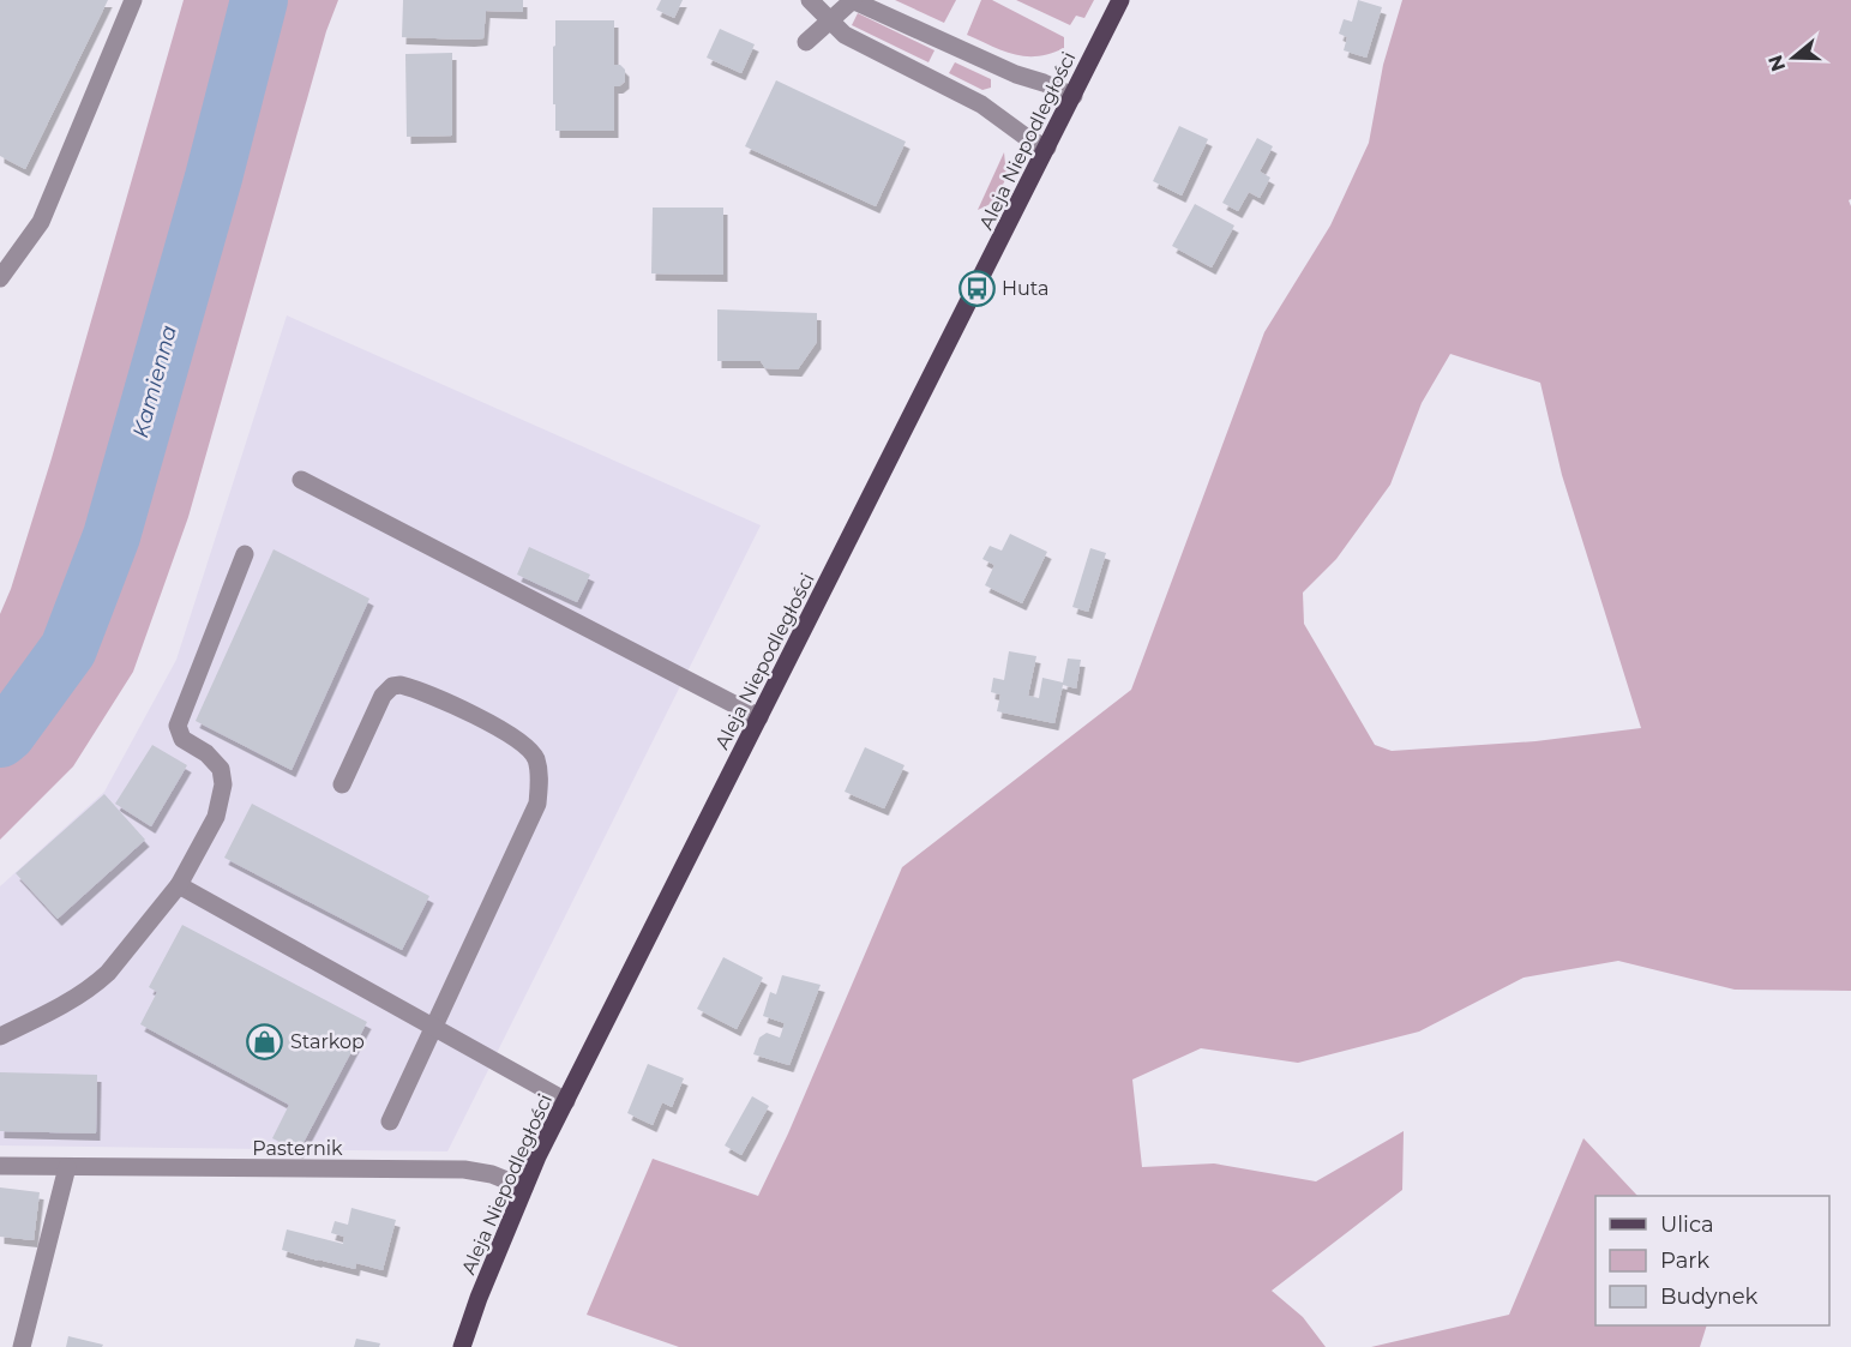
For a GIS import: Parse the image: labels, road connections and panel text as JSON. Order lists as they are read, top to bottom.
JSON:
{
  "streets": {
    "main road": ["Aleja Niepodległości"],
    "street": ["Pasternik"]
  },
  "crossings": [
    ["Aleja Niepodległości", "Pasternik"]
  ],
  "water": ["Kamienna"],
  "places": {
    "bus stop": ["Huta"],
    "shop": ["Starkop"]
  },
  "legend": ["Ulica", "Park", "Budynek"],
  "north": "left"
}
